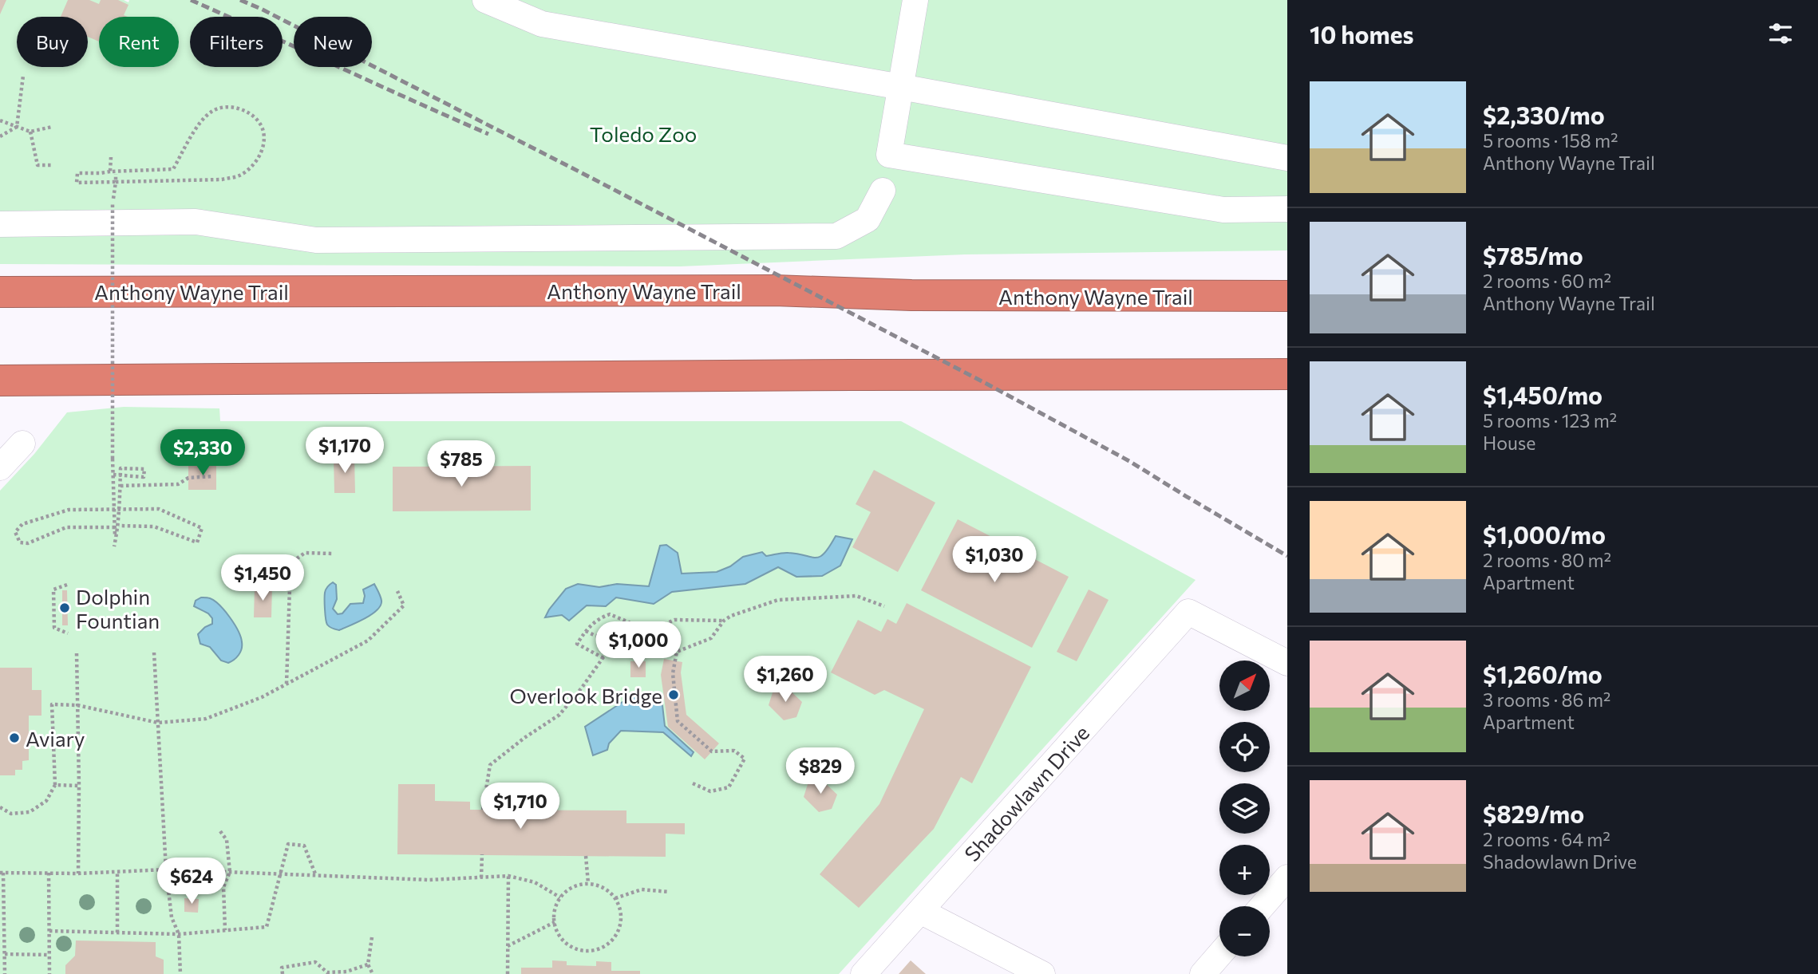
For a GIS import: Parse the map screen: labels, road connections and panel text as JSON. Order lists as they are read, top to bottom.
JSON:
{
  "streets": {
    "highway": ["Anthony Wayne Trail"],
    "street": ["Shadowlawn Drive"]
  },
  "parks": ["Toledo Zoo"],
  "places": ["Dolphin Fountian", "Overlook Bridge", "Aviary"],
  "north": "top right",
  "page": {
    "heading": "10 homes",
    "chip": [
      "Buy",
      "Rent",
      "Filters",
      "New"
    ],
    "list": [
      {
        "name": "$2,330/mo",
        "note": "5 rooms · 158 m² · Anthony Wayne Trail"
      },
      {
        "name": "$785/mo",
        "note": "2 rooms · 60 m² · Anthony Wayne Trail"
      },
      {
        "name": "$1,450/mo",
        "note": "5 rooms · 123 m² · House"
      },
      {
        "name": "$1,000/mo",
        "note": "2 rooms · 80 m² · Apartment"
      },
      {
        "name": "$1,260/mo",
        "note": "3 rooms · 86 m² · Apartment"
      },
      {
        "name": "$829/mo",
        "note": "2 rooms · 64 m² · Shadowlawn Drive"
      }
    ],
    "price": [
      "$1,170",
      "$2,330",
      "$785",
      "$1,030",
      "$1,450",
      "$1,000",
      "$1,260",
      "$829",
      "$1,710",
      "$624"
    ],
    "map_buttons": ["+", "−"]
  }
}
